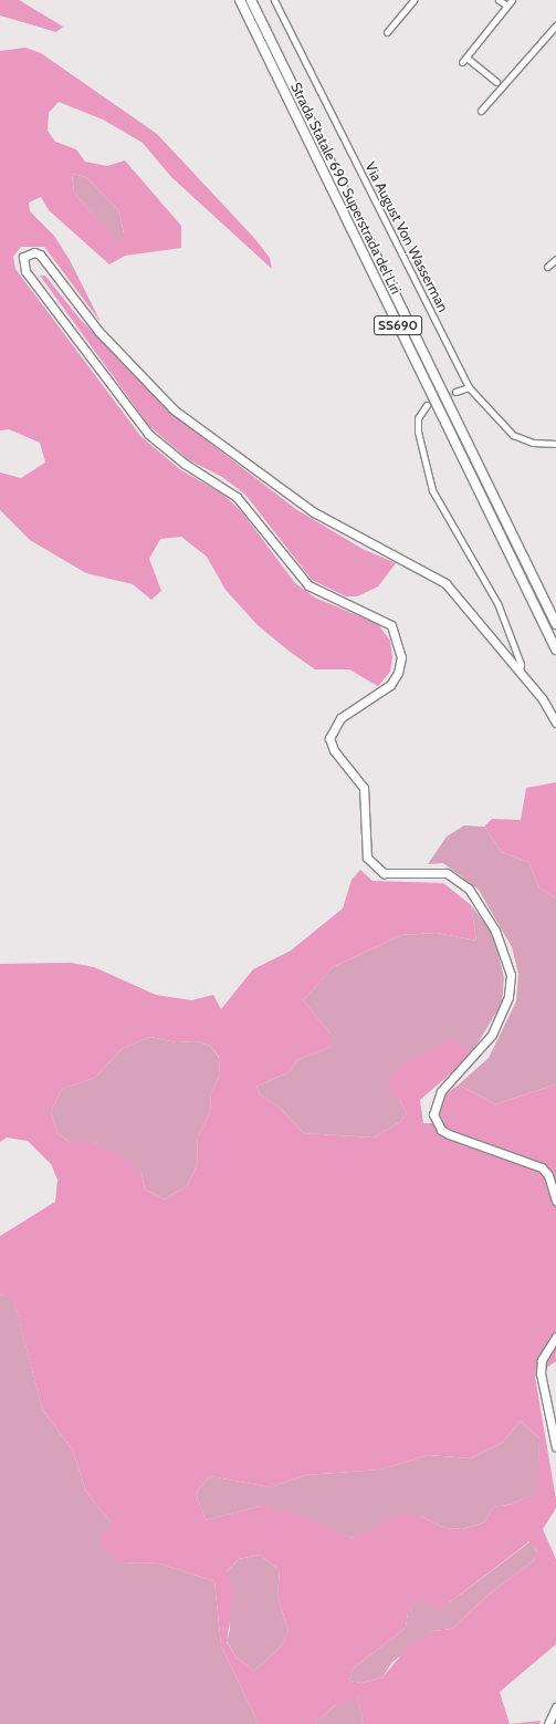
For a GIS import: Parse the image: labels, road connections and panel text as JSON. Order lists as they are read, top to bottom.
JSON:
{
  "streets": {
    "highway": ["Strada Statale 690 Superstrada del Liri", "SS690"],
    "street": ["Via August Von Wasserman"]
  }
}
